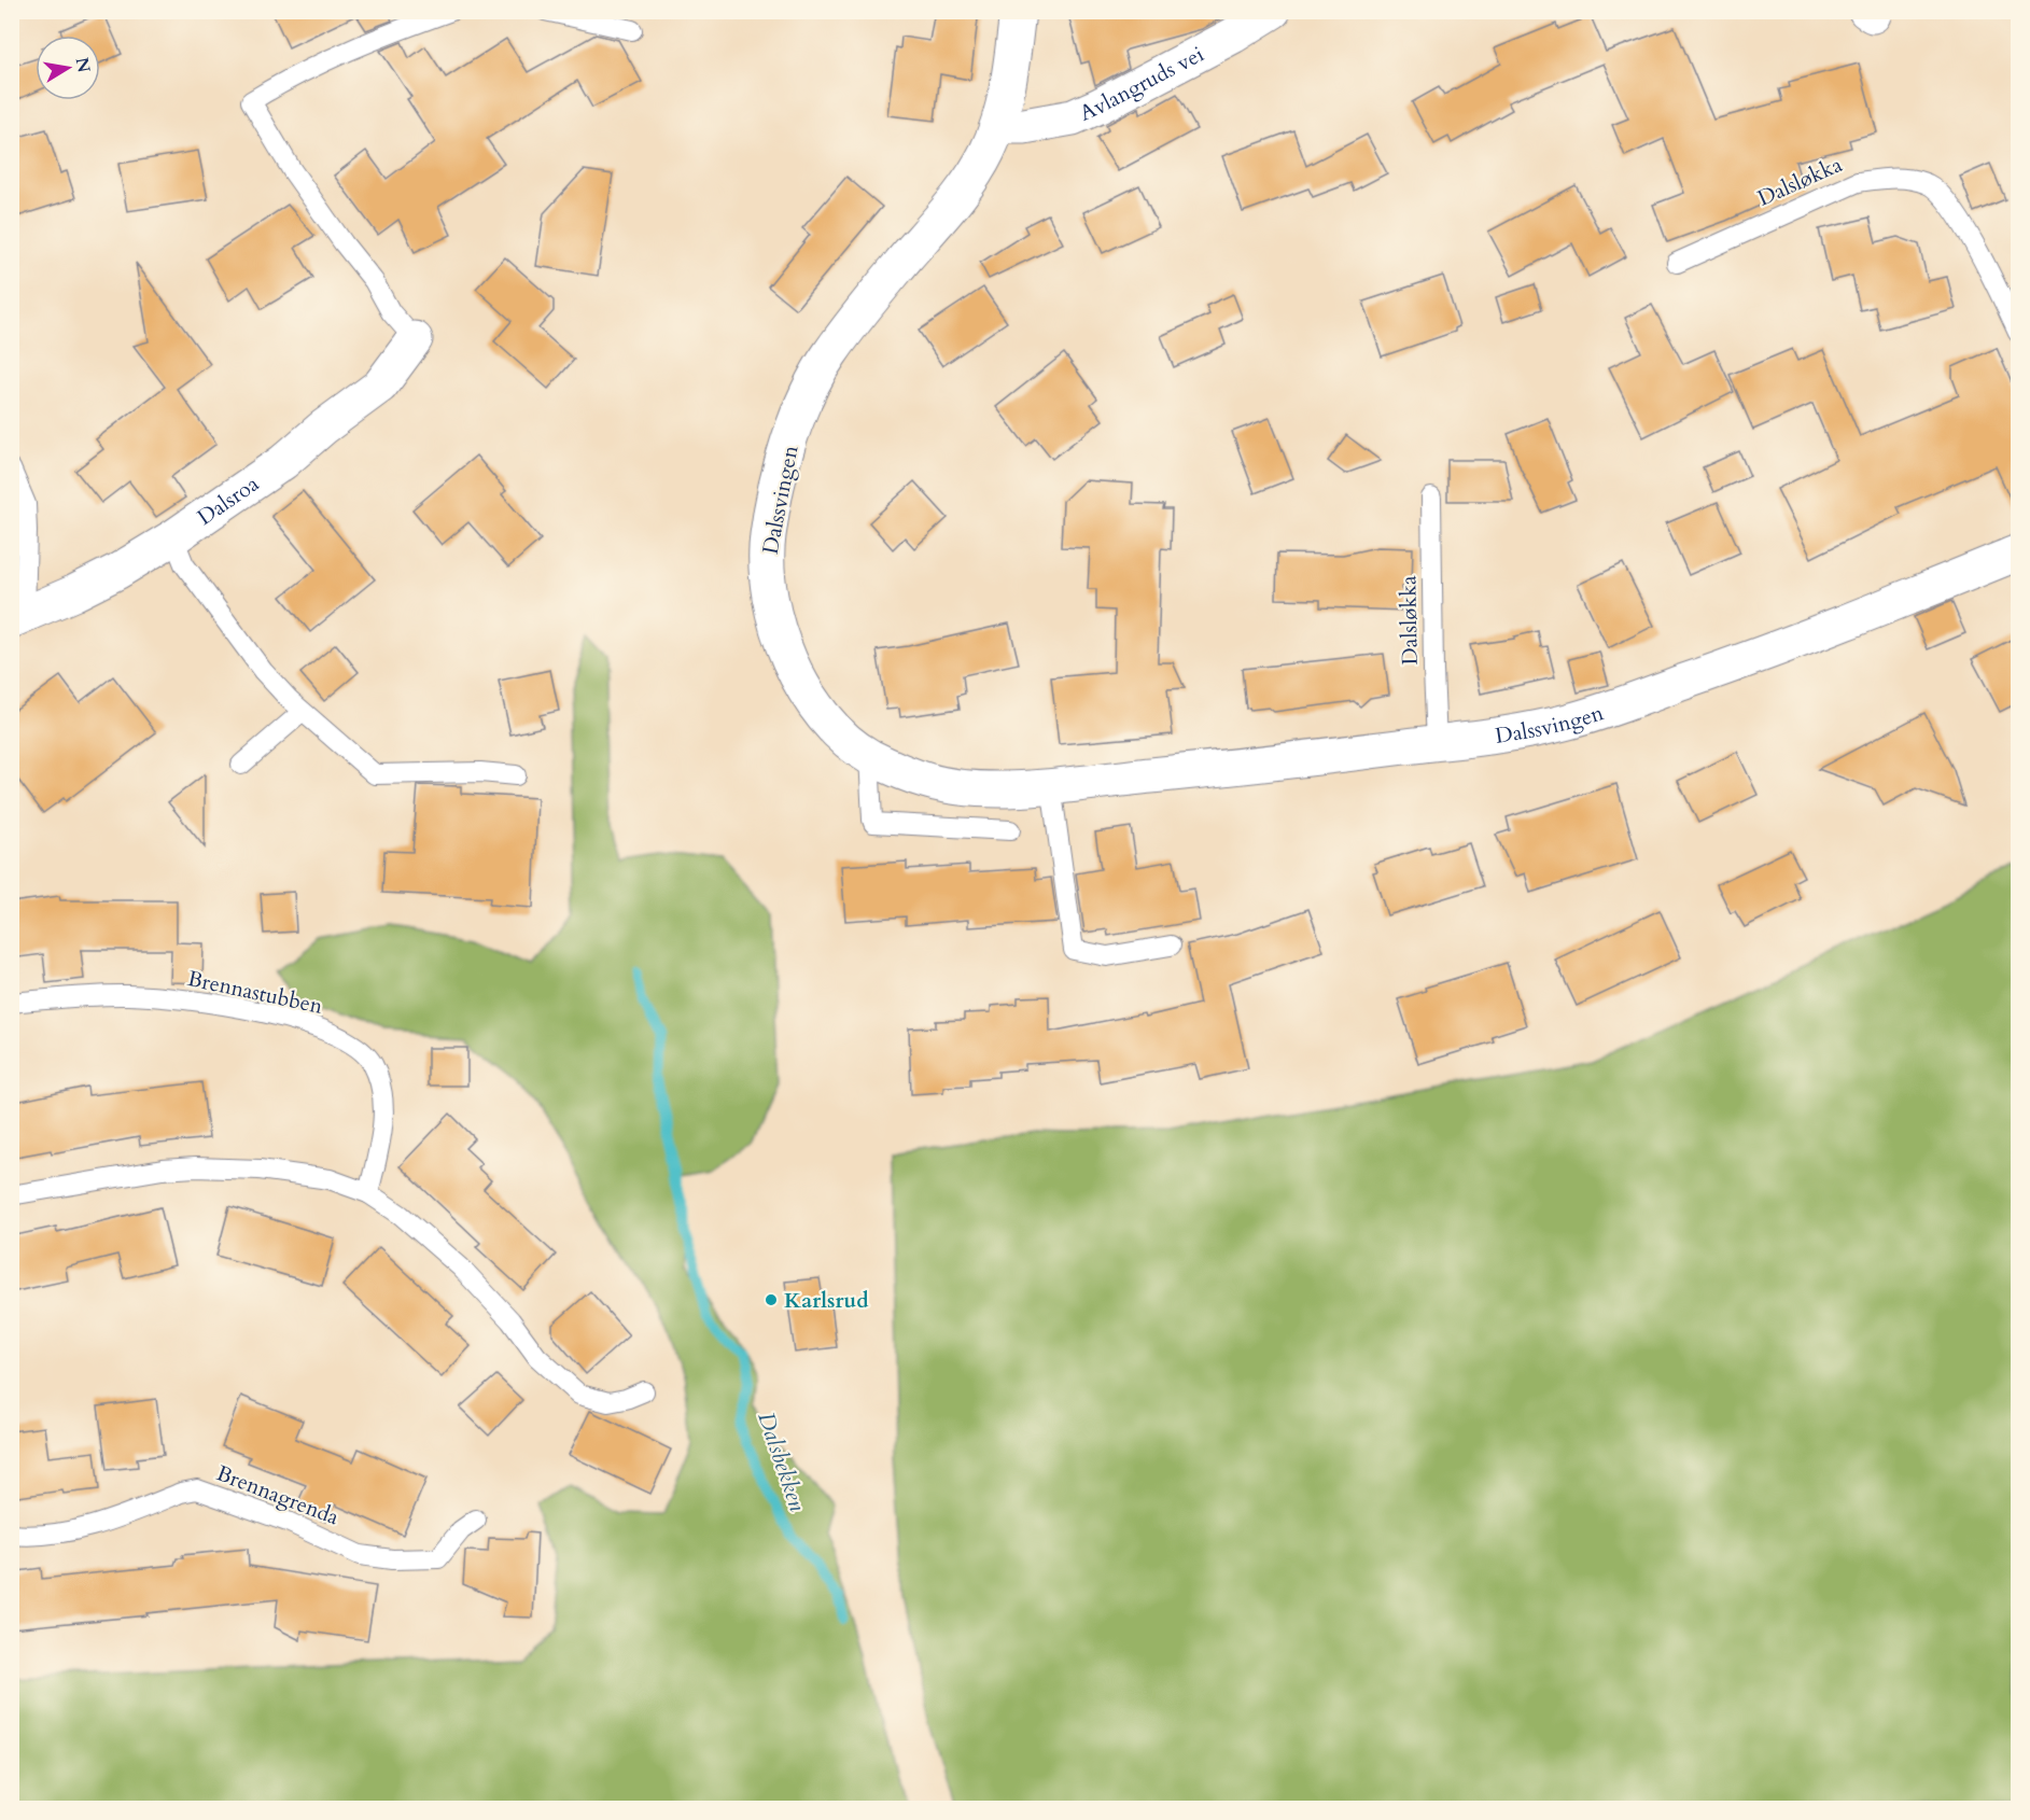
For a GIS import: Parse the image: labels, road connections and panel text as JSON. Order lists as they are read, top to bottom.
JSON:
{
  "streets": {
    "street": ["Avlangruds vei", "Dalsroa", "Dalssvingen"],
    "lane": ["Dalsløkka", "Brennastubben", "Brennagrenda"]
  },
  "crossings": [
    ["Avlangruds vei", "Dalssvingen"],
    ["Dalsløkka", "Dalssvingen"]
  ],
  "water": ["Dalsbekken"],
  "places": ["Karlsrud"],
  "north": "right"
}
